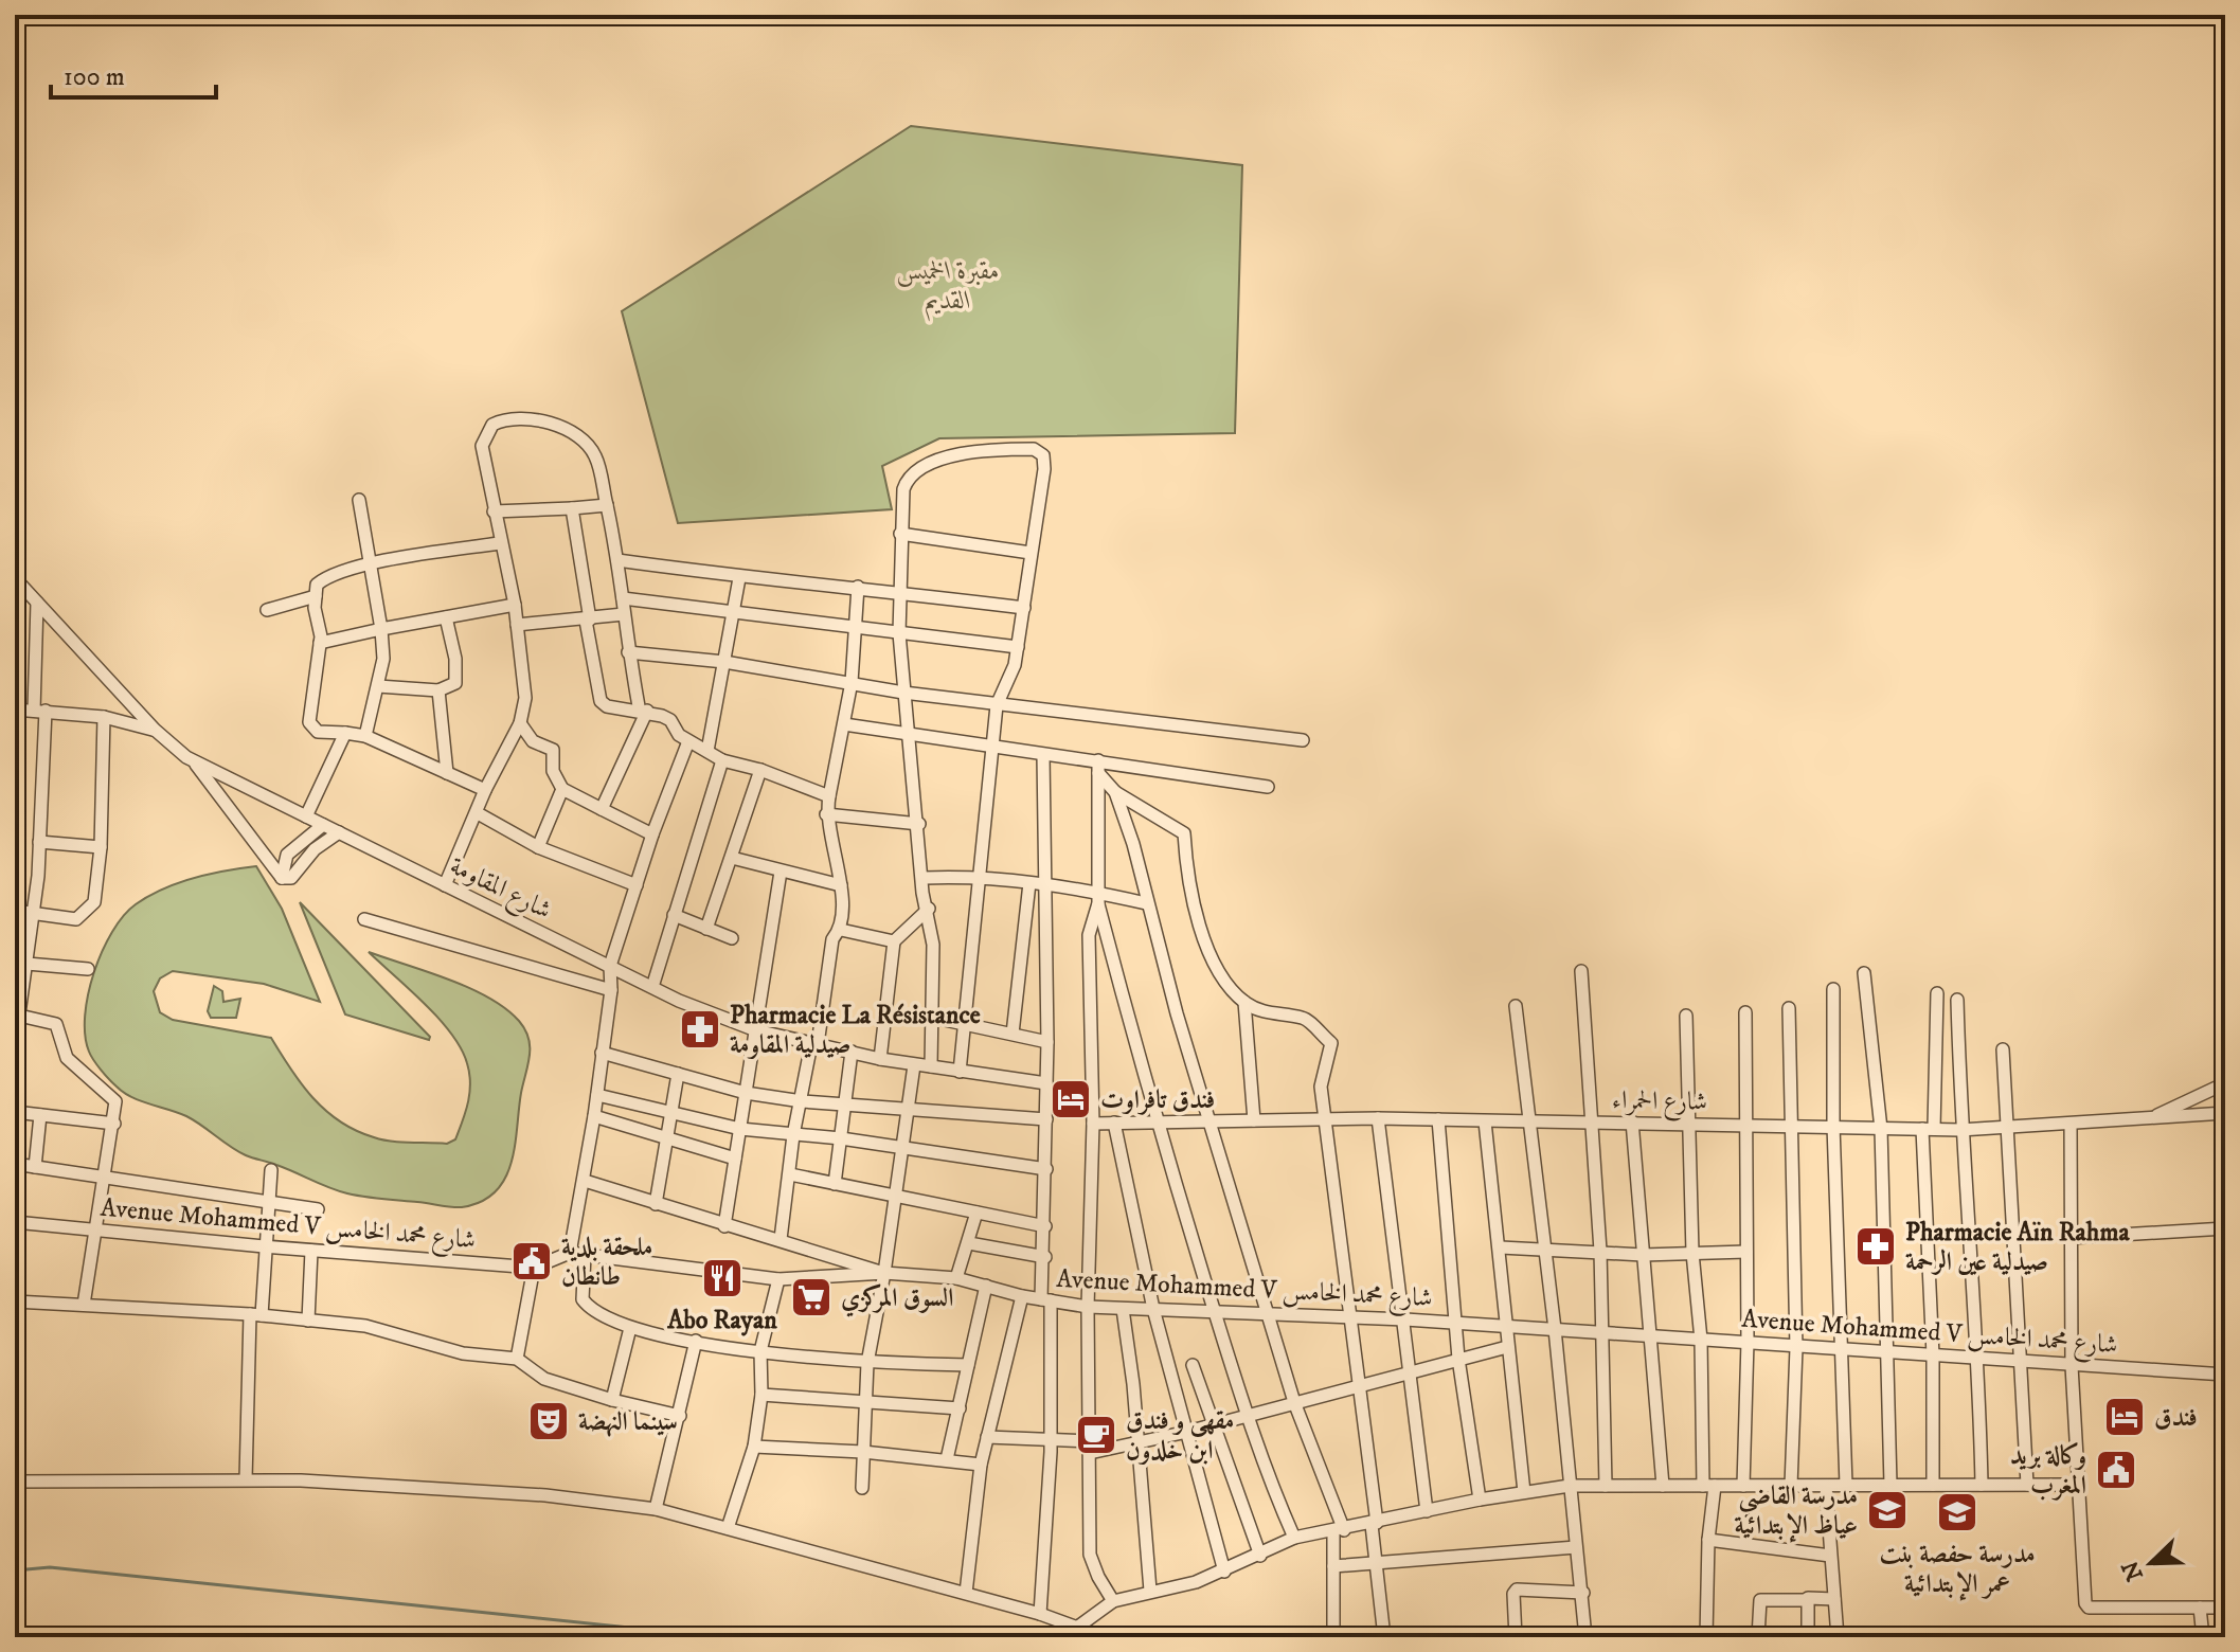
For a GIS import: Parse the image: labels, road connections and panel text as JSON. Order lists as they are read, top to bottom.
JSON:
{
  "streets": {
    "street": ["شارع المقاومة", "شارع الحمراء", "Avenue Mohammed V شارع محمد الخامس"]
  },
  "parks": ["مقبرة الخميس القديم"],
  "places": {
    "pharmacy": ["Pharmacie La Résistance صيدلية المقاومة", "Pharmacie Aïn Rahma صيدلية عين الرحمة"],
    "hotel": ["فندق تافراوت", "فندق"],
    "public building": ["ملحقة بلدية طانطان", "وكالة بريد المغرب"],
    "restaurant": ["Abo Rayan"],
    "supermarket": ["السوق المركزي"],
    "theatre": ["سينما النهضة"],
    "cafe": ["مقهى و فندق ابن خلدون"],
    "school or university": ["مدرسة القاضي عياظ الإبتدائية", "مدرسة حفصة بنت عمر الإبتدائية"]
  },
  "scale_bar": "100 m",
  "north": "bottom left"
}
